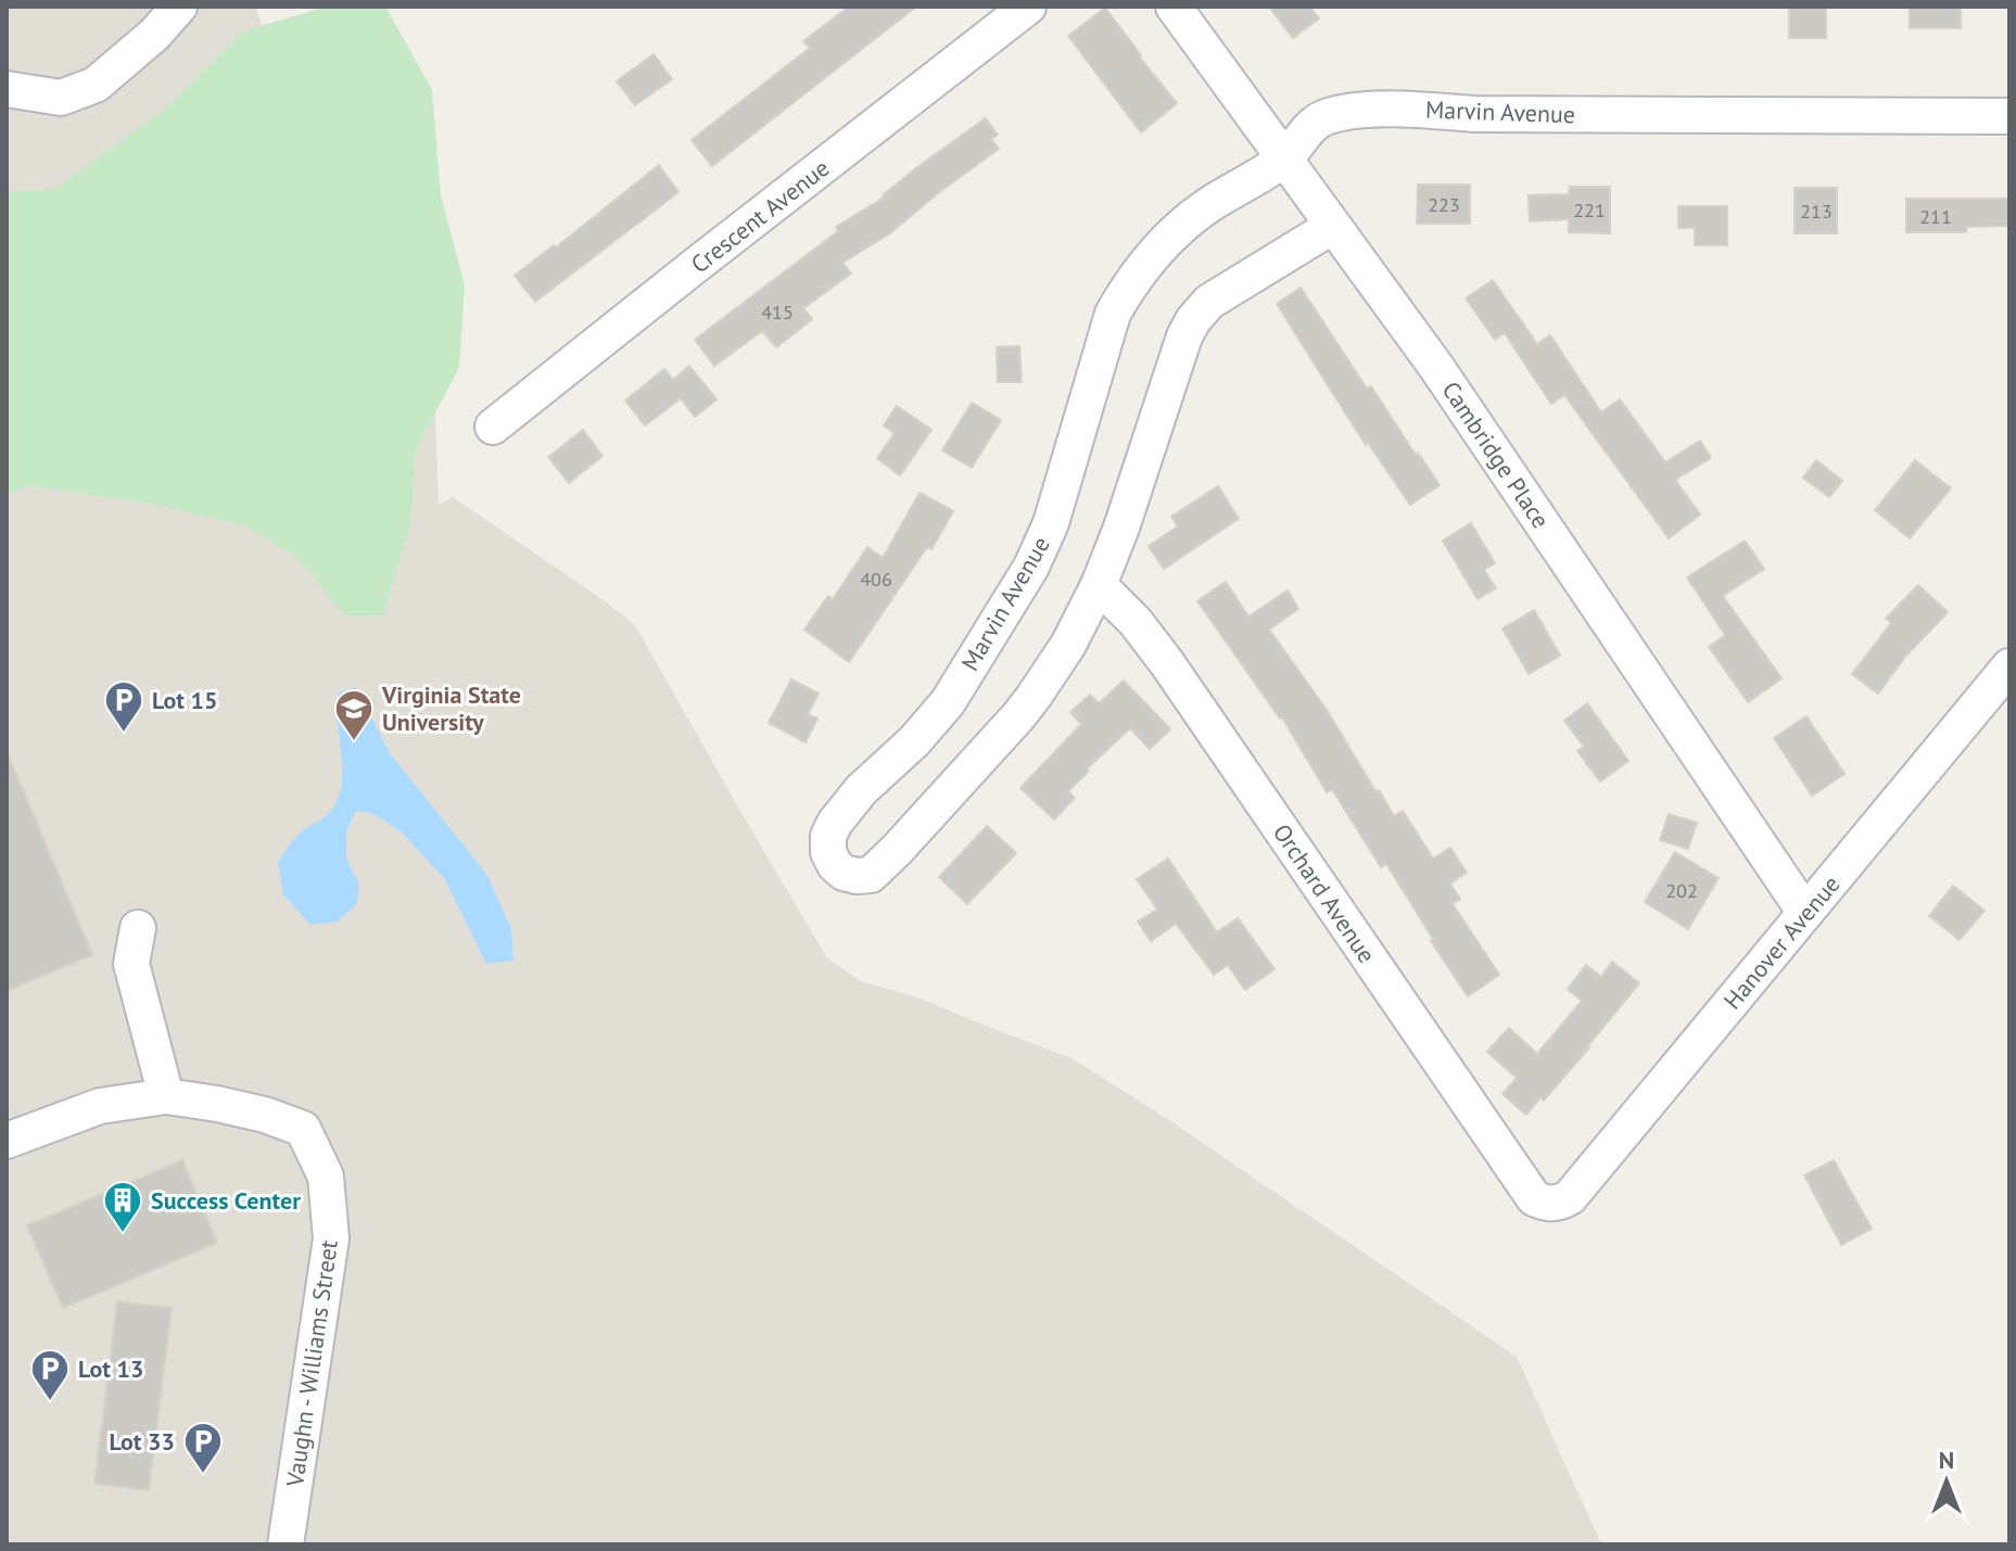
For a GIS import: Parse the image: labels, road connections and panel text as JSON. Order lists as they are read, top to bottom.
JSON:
{
  "streets": {
    "street": [
      "Marvin Avenue",
      "Crescent Avenue",
      "Cambridge Place",
      "Orchard Avenue",
      "Hanover Avenue",
      "Vaughn - Williams Street"
    ]
  },
  "crossings": [
    ["Marvin Avenue", "Cambridge Place"],
    ["Marvin Avenue", "Orchard Avenue"],
    ["Cambridge Place", "Hanover Avenue"],
    ["Orchard Avenue", "Hanover Avenue"]
  ],
  "places": {
    "parking": ["Lot 15", "Lot 13", "Lot 33"],
    "school or university": ["Virginia State University"],
    "building": ["Success Center"]
  },
  "house_numbers": [
    "223",
    "221",
    "213",
    "211",
    "415",
    "406",
    "202"
  ],
  "north": "top"
}
